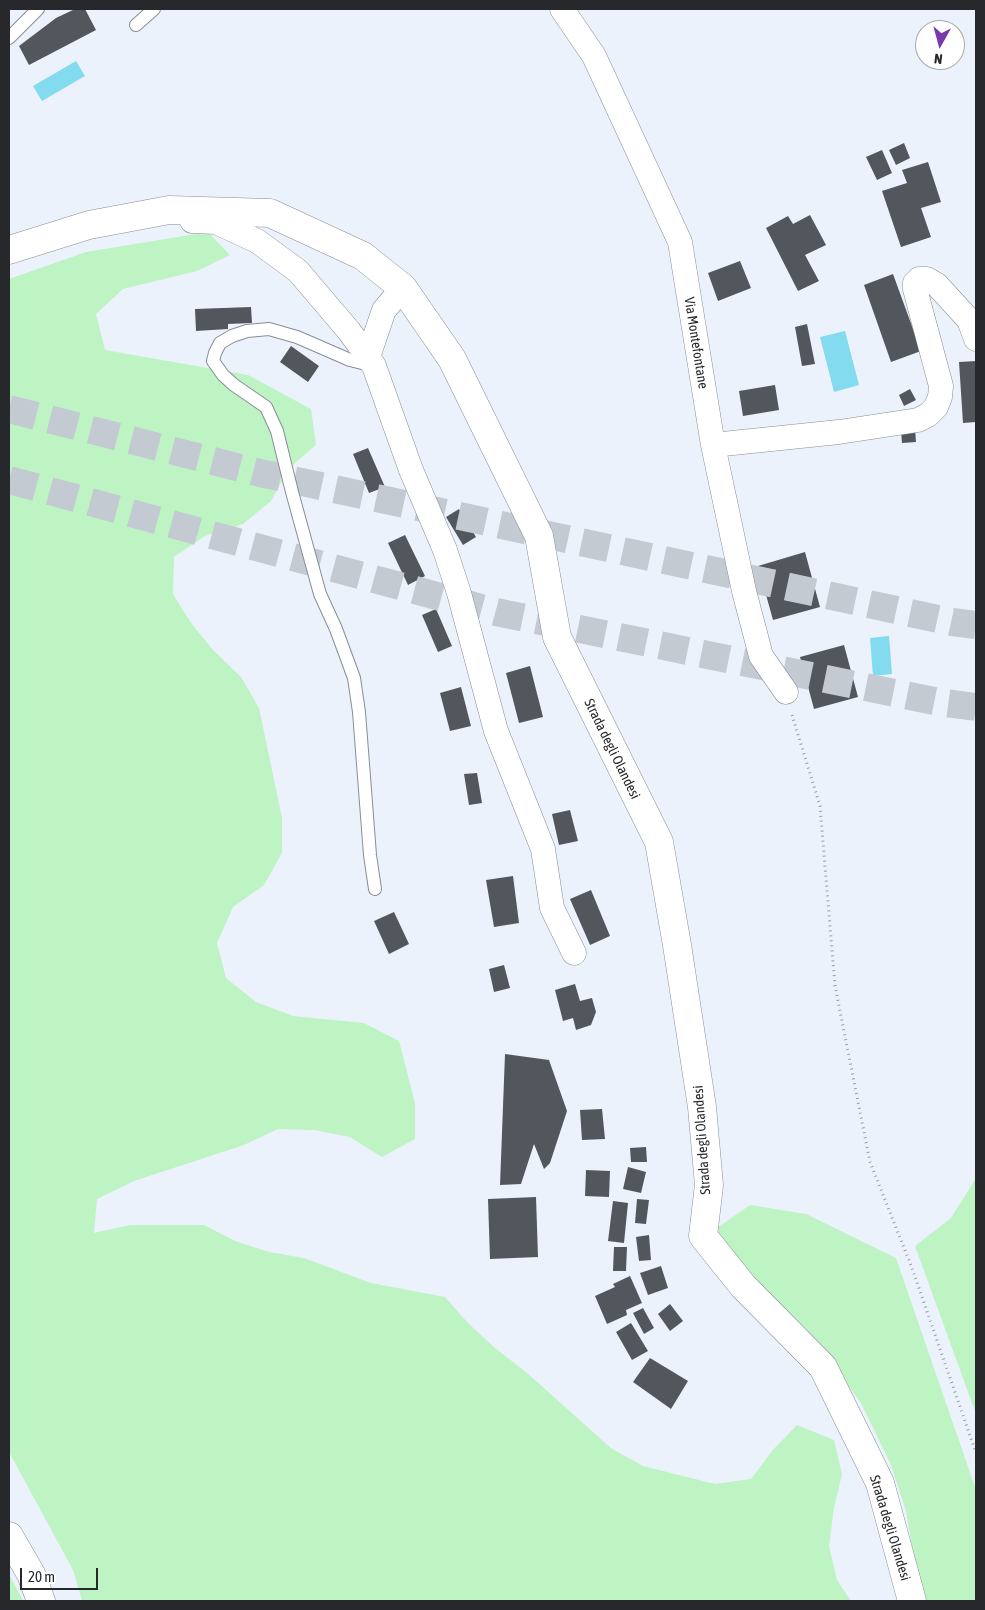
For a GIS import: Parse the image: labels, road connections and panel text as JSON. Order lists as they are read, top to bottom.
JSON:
{
  "streets": {
    "main road": ["Strada degli Olandesi"],
    "street": ["Via Montefontane"]
  },
  "scale_bar": "20 m",
  "north": "bottom"
}
